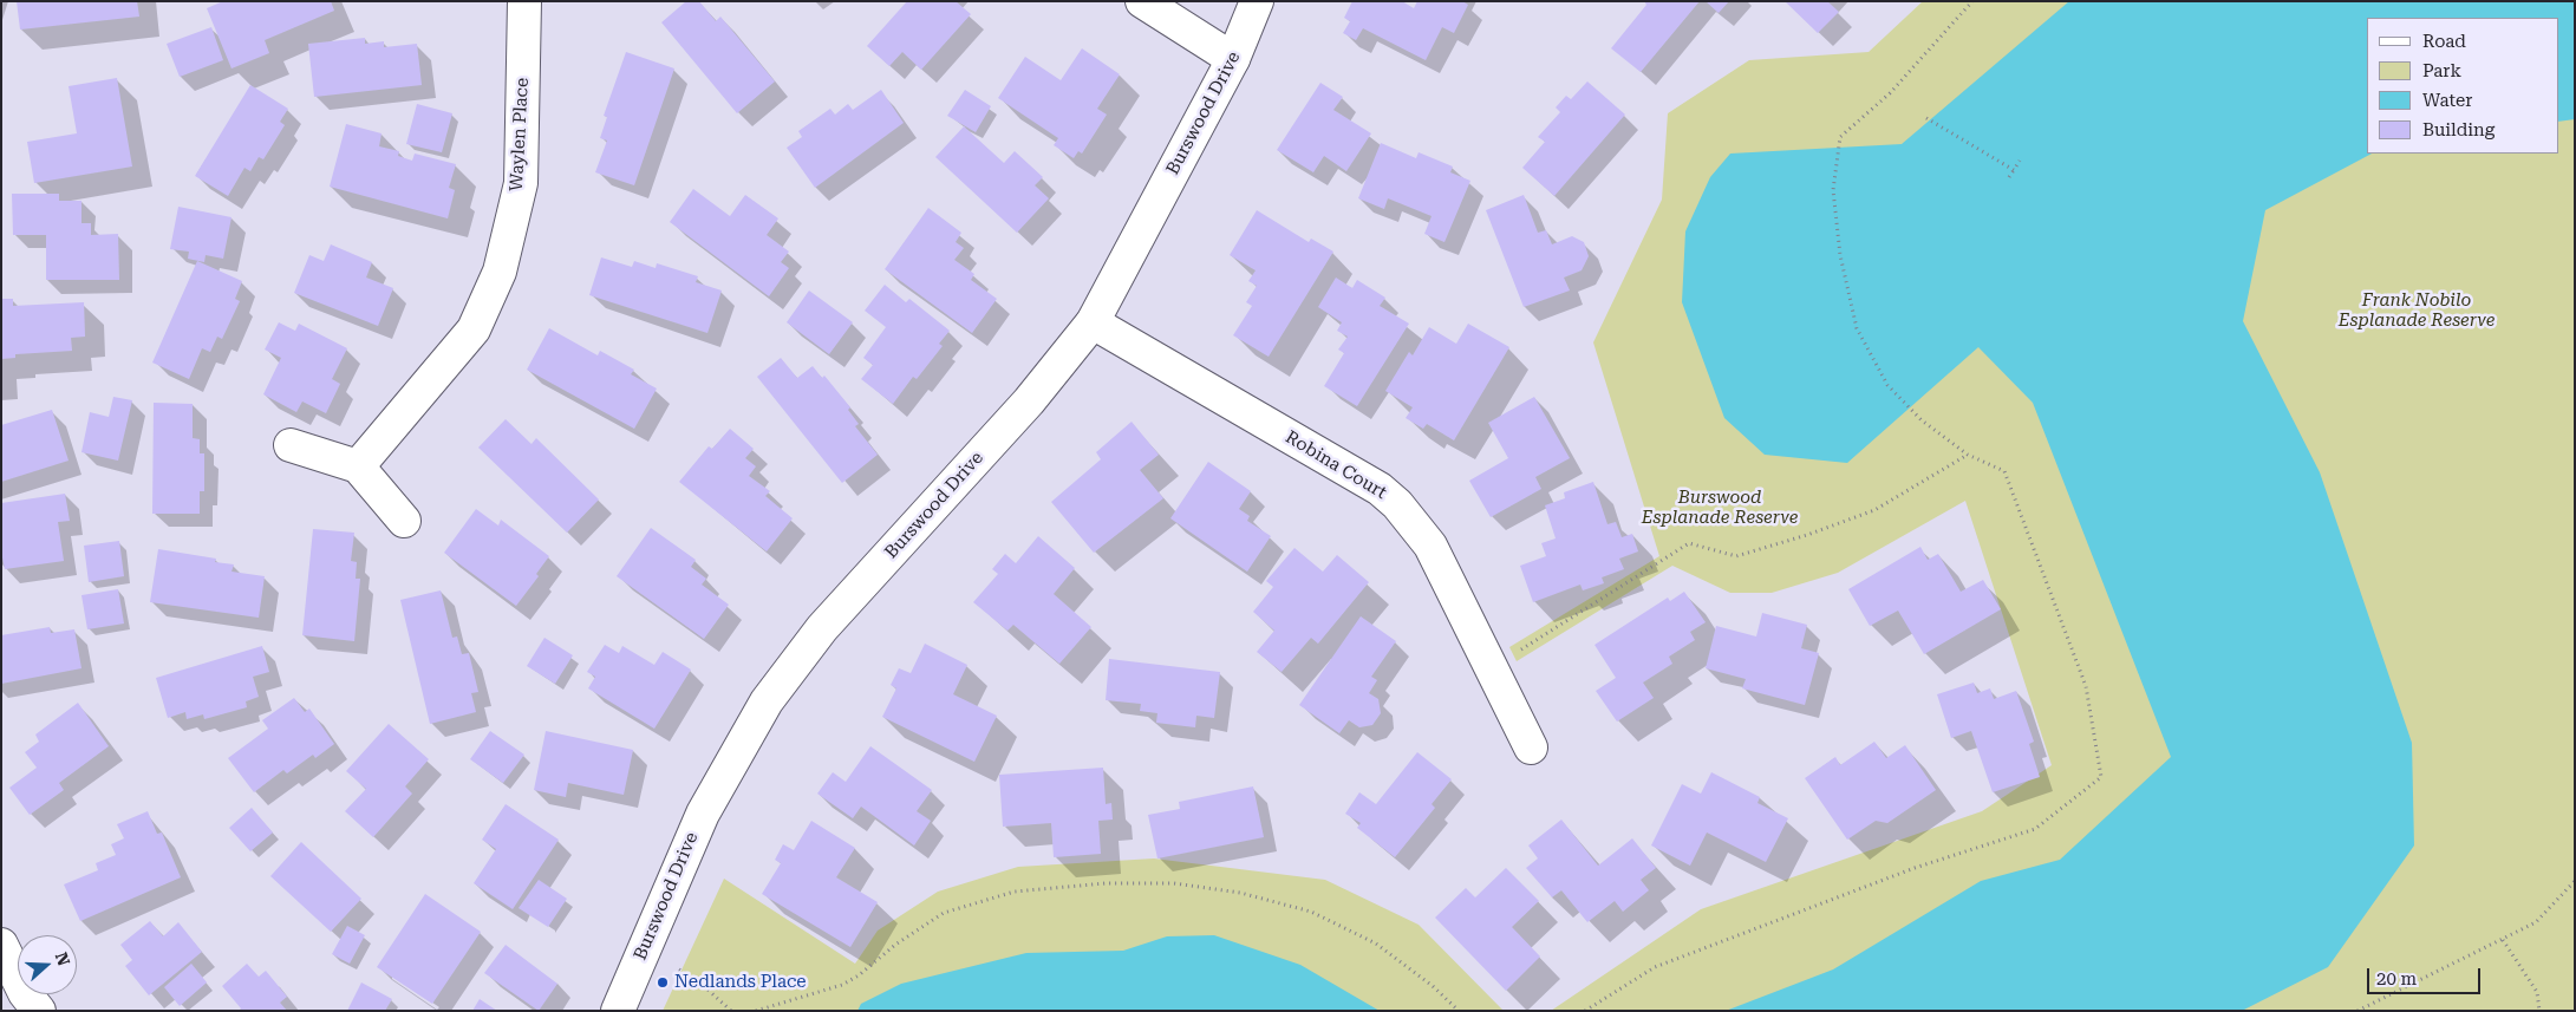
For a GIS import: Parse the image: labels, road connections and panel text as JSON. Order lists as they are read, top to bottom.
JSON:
{
  "streets": {
    "street": ["Burswood Drive", "Waylen Place", "Robina Court"]
  },
  "crossings": [
    ["Burswood Drive", "Robina Court"]
  ],
  "parks": ["Frank Nobilo Esplanade Reserve", "Burswood Esplanade Reserve"],
  "places": ["Nedlands Place"],
  "legend": [
    "Road",
    "Park",
    "Water",
    "Building"
  ],
  "scale_bar": "20 m",
  "north": "right"
}
